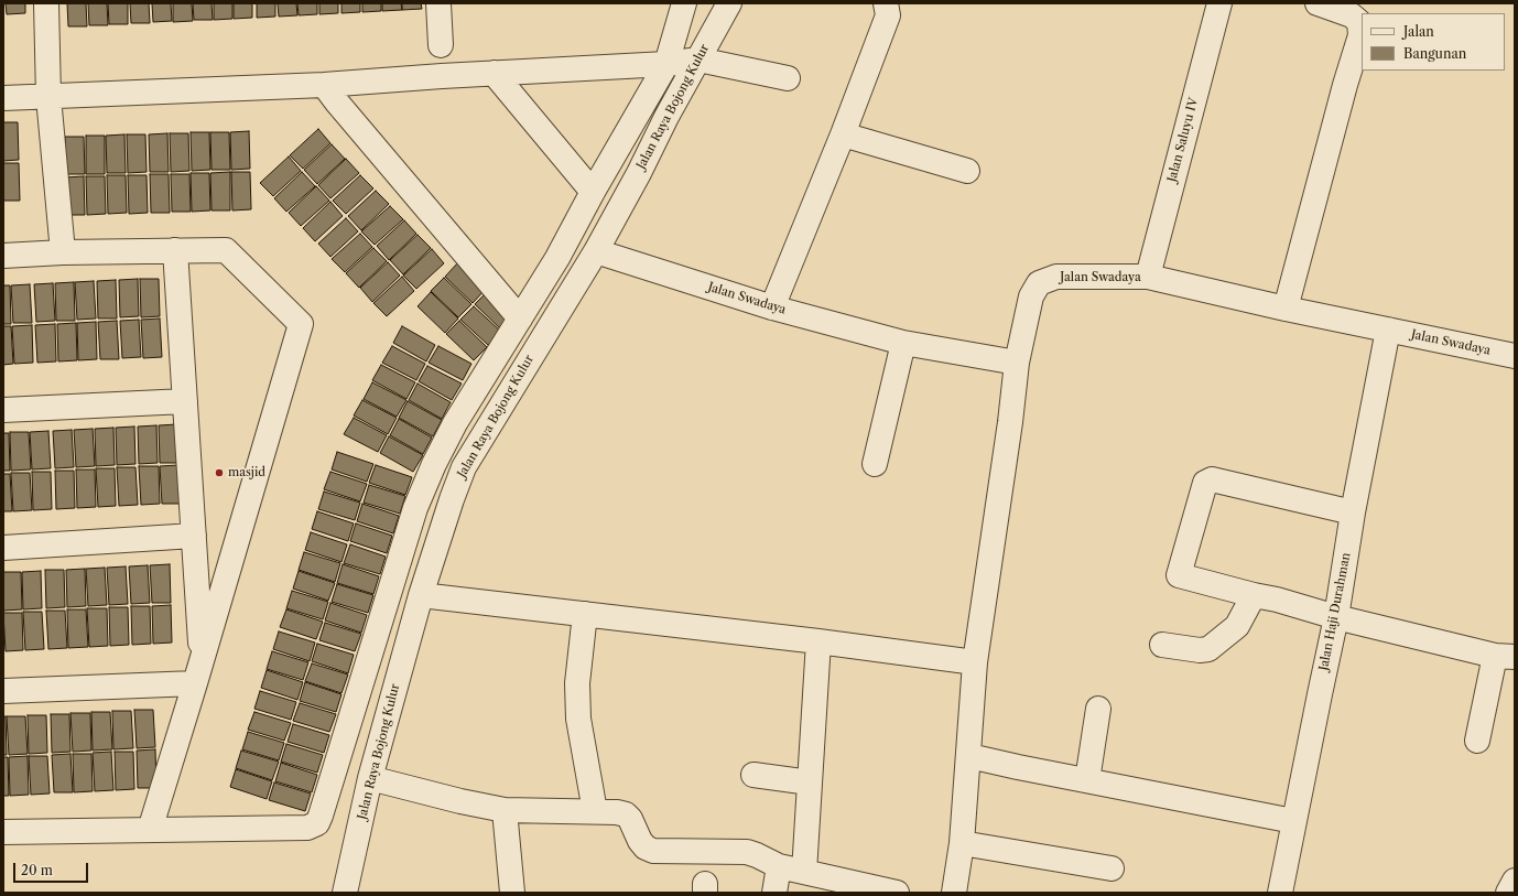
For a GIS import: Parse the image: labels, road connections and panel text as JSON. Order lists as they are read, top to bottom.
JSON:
{
  "streets": {
    "street": [
      "Jalan Raya Bojong Kulur",
      "Jalan Saluyu IV",
      "Jalan Swadaya",
      "Jalan Haji Durahman"
    ]
  },
  "crossings": [
    ["Jalan Raya Bojong Kulur", "Jalan Swadaya"],
    ["Jalan Saluyu IV", "Jalan Swadaya"],
    ["Jalan Swadaya", "Jalan Haji Durahman"]
  ],
  "places": ["masjid"],
  "legend": ["Jalan", "Bangunan"],
  "scale_bar": "20 m"
}
